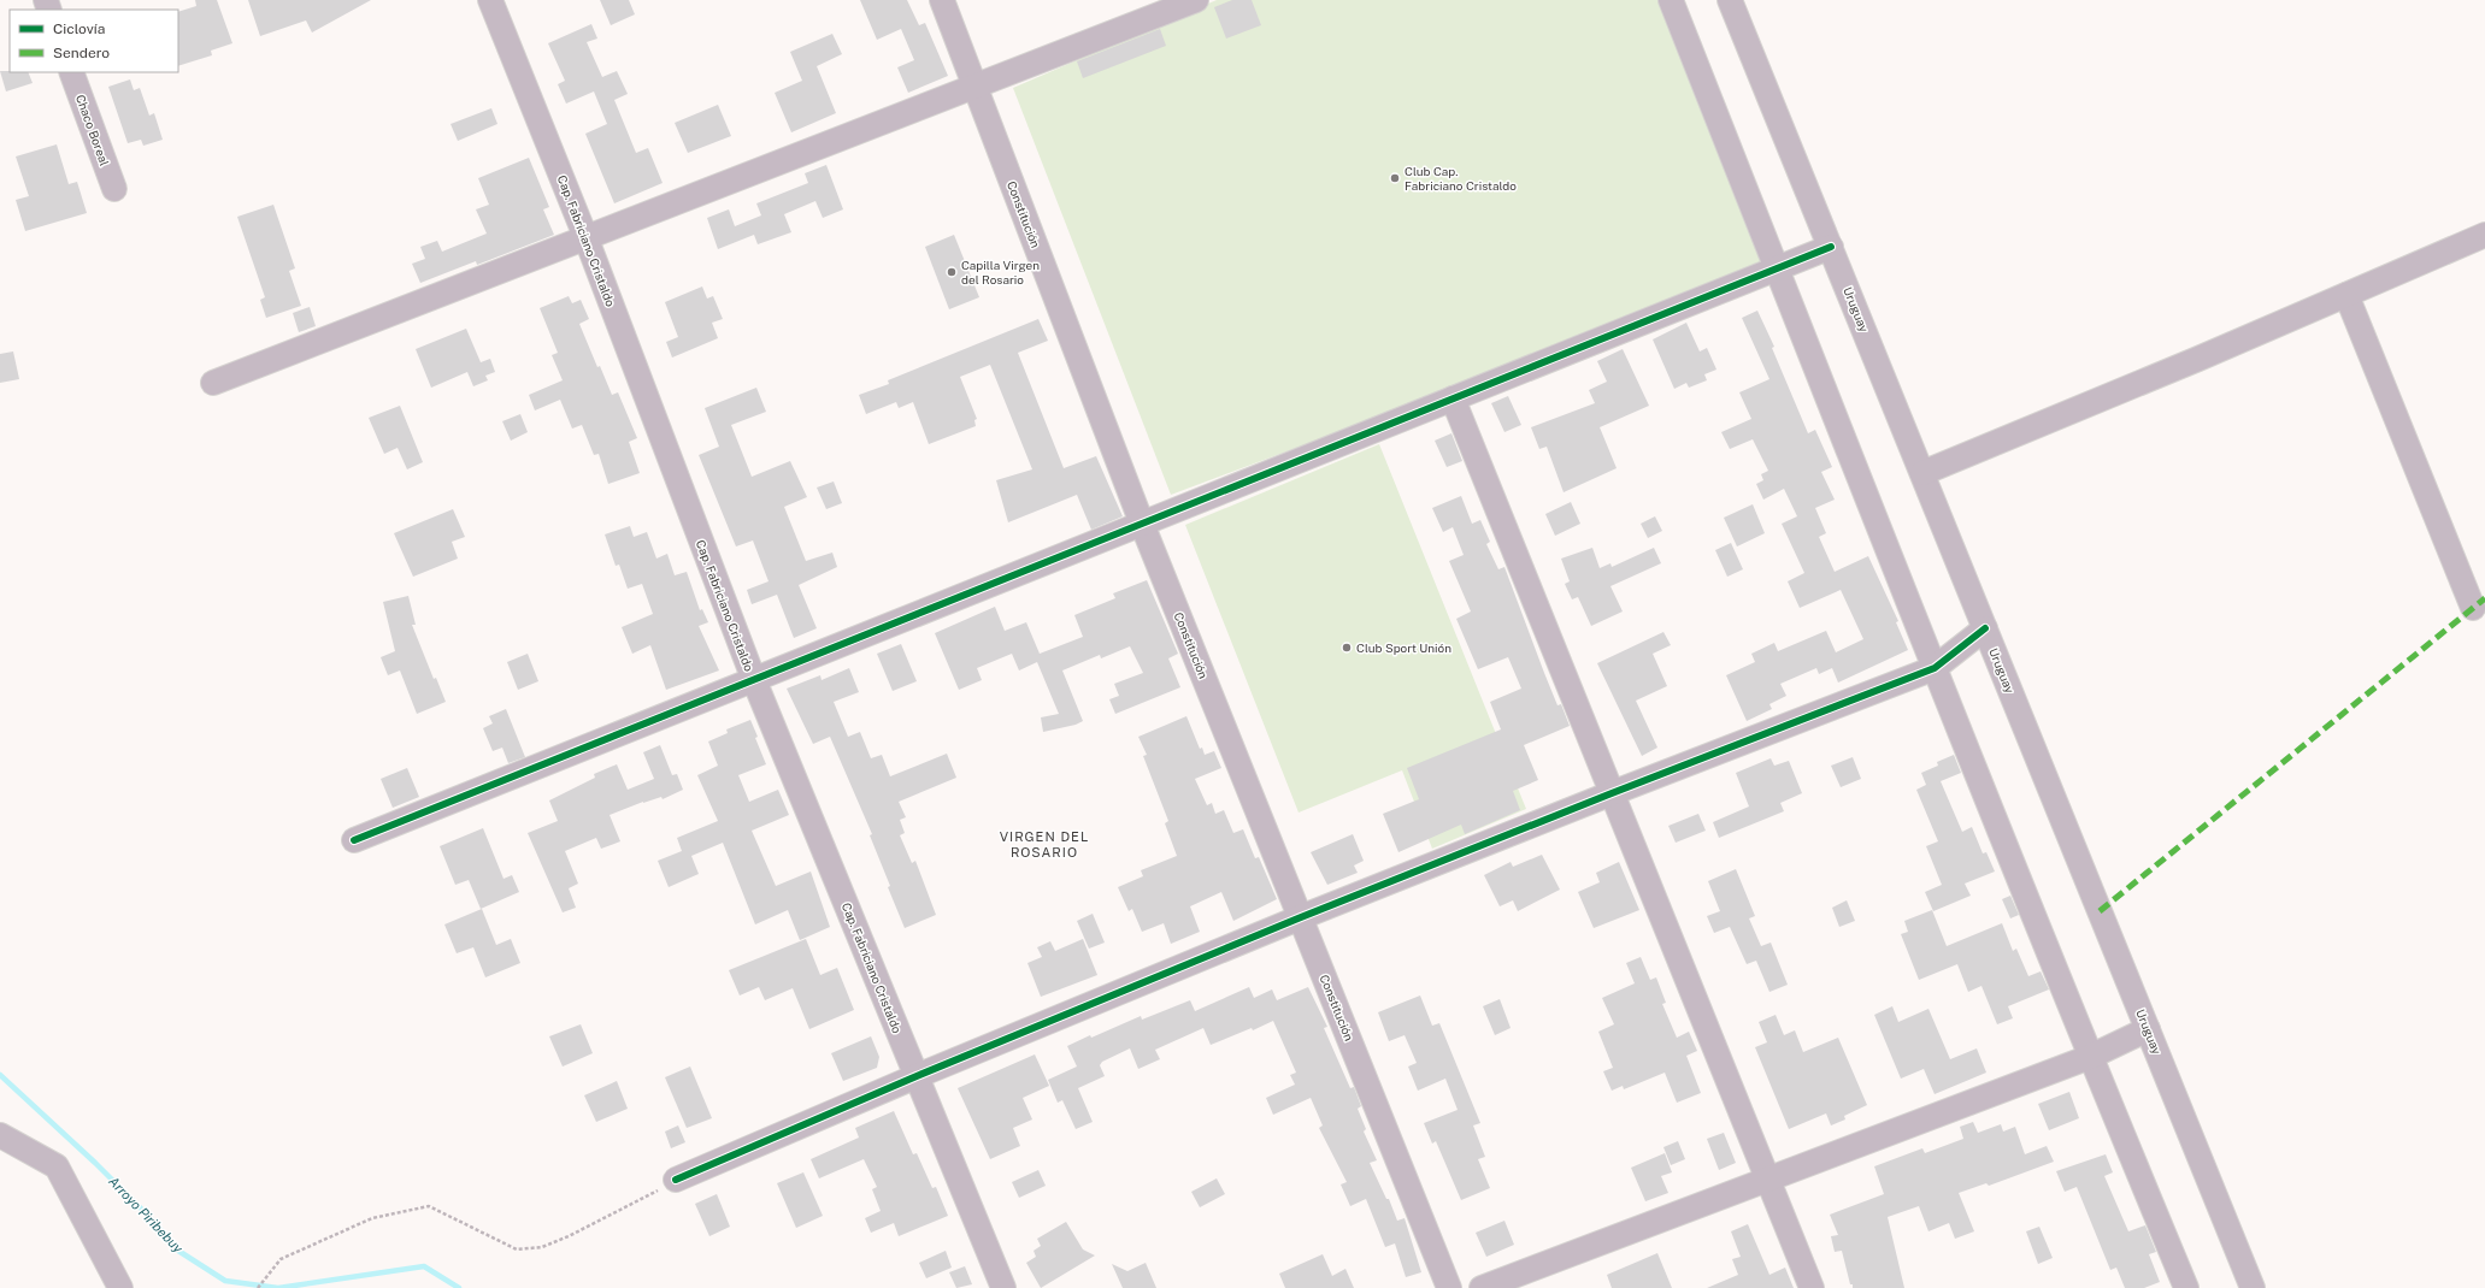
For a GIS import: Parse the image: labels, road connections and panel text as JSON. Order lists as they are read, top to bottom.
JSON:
{
  "streets": {
    "street": [
      "Chaco Boreal",
      "Constitución",
      "Cap. Fabriciano Cristaldo",
      "Uruguay"
    ]
  },
  "districts": ["VIRGEN DEL ROSARIO"],
  "water": ["Arroyo Piribebuy"],
  "places": ["Club Cap. Fabriciano Cristaldo", "Capilla Virgen del Rosario", "Club Sport Unión"],
  "legend": ["Ciclovía", "Sendero"]
}
